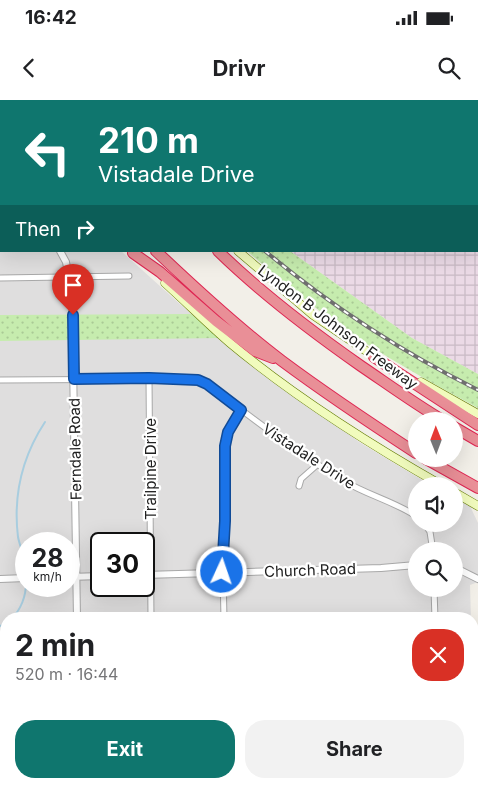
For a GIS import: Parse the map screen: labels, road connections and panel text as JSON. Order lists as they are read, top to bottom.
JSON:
{
  "streets": {
    "highway": ["Lyndon B Johnson Freeway"],
    "street": [
      "Ferndale Road",
      "Vistadale Drive",
      "Trailpine Drive",
      "Church Road"
    ]
  },
  "crossings": [
    ["Ferndale Road", "Vistadale Drive"],
    ["Vistadale Drive", "Trailpine Drive"]
  ],
  "north": "top",
  "page": {
    "status": "16:42",
    "header": "Drivr",
    "turn": ["210 m", "Vistadale Drive"],
    "then": "Then",
    "speed": "28 km/h",
    "limit": "30",
    "heading": ["2 min", "520 m · 16:44"],
    "buttons": ["Exit", "Share"]
  }
}
